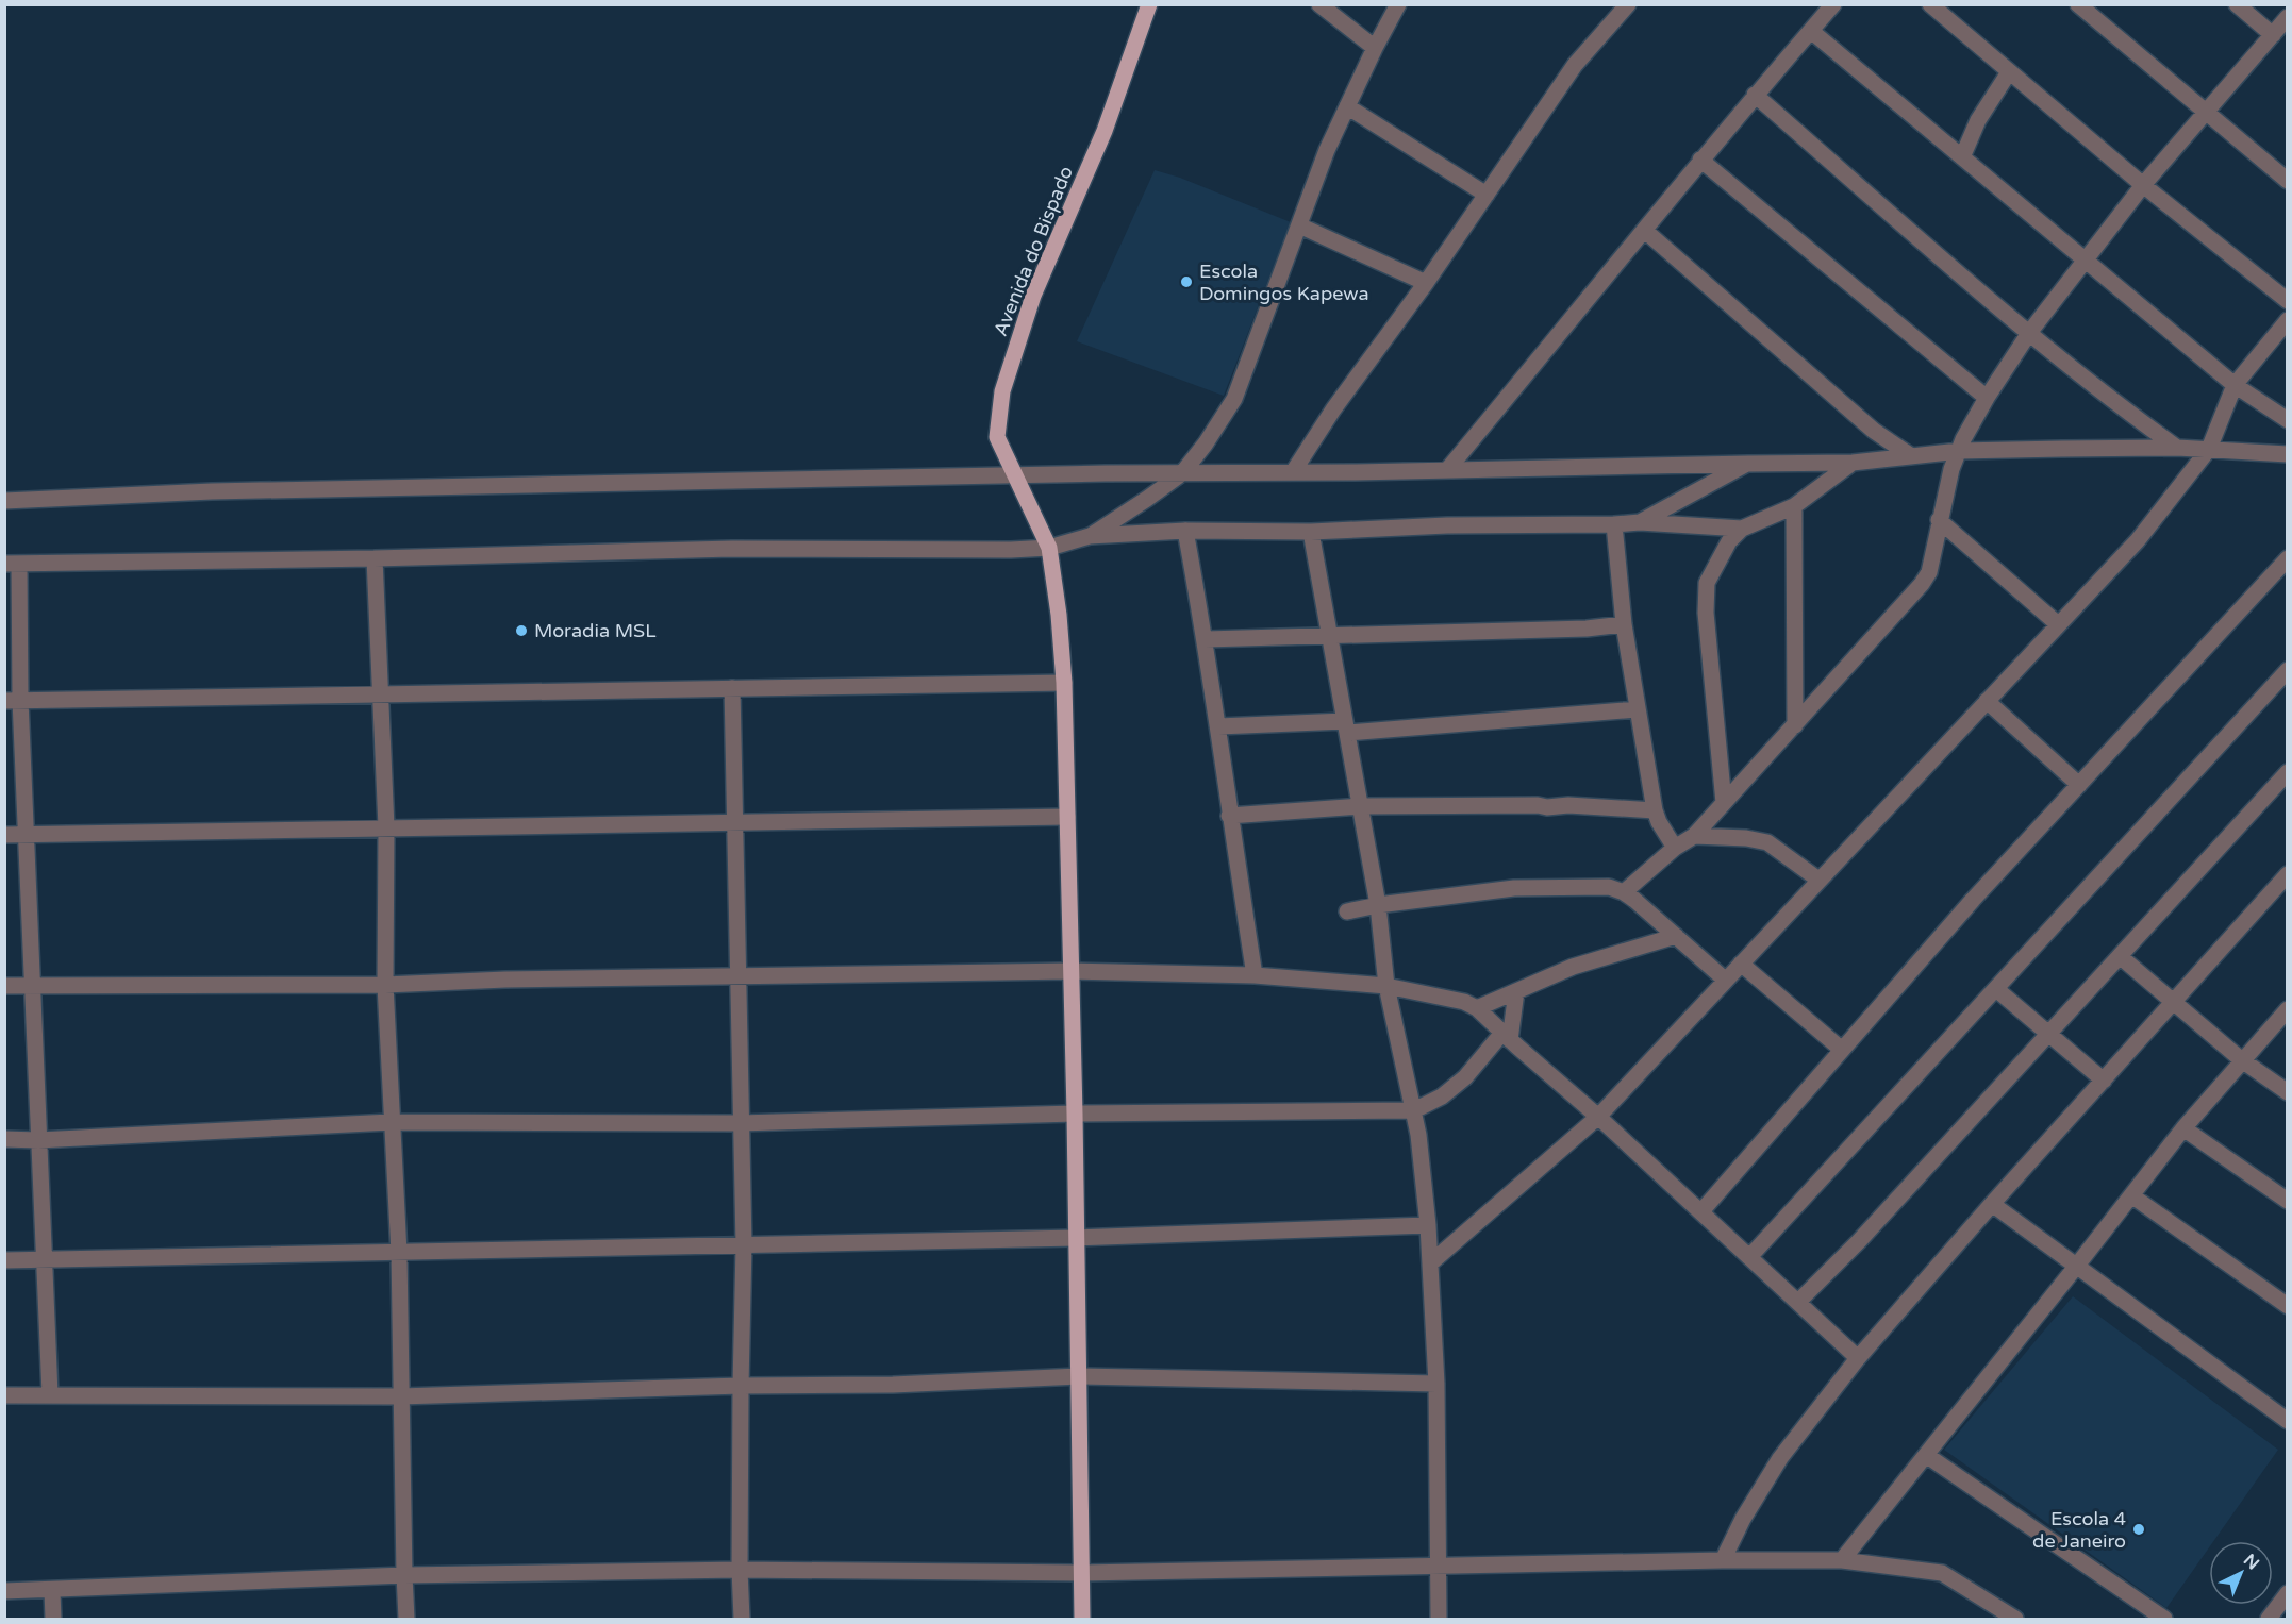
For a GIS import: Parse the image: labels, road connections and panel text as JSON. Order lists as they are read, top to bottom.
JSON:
{
  "streets": {
    "main road": ["Avenida do Bispado"]
  },
  "places": ["Escola Domingos Kapewa", "Moradia MSL", "Escola 4 de Janeiro"],
  "north": "top right"
}
